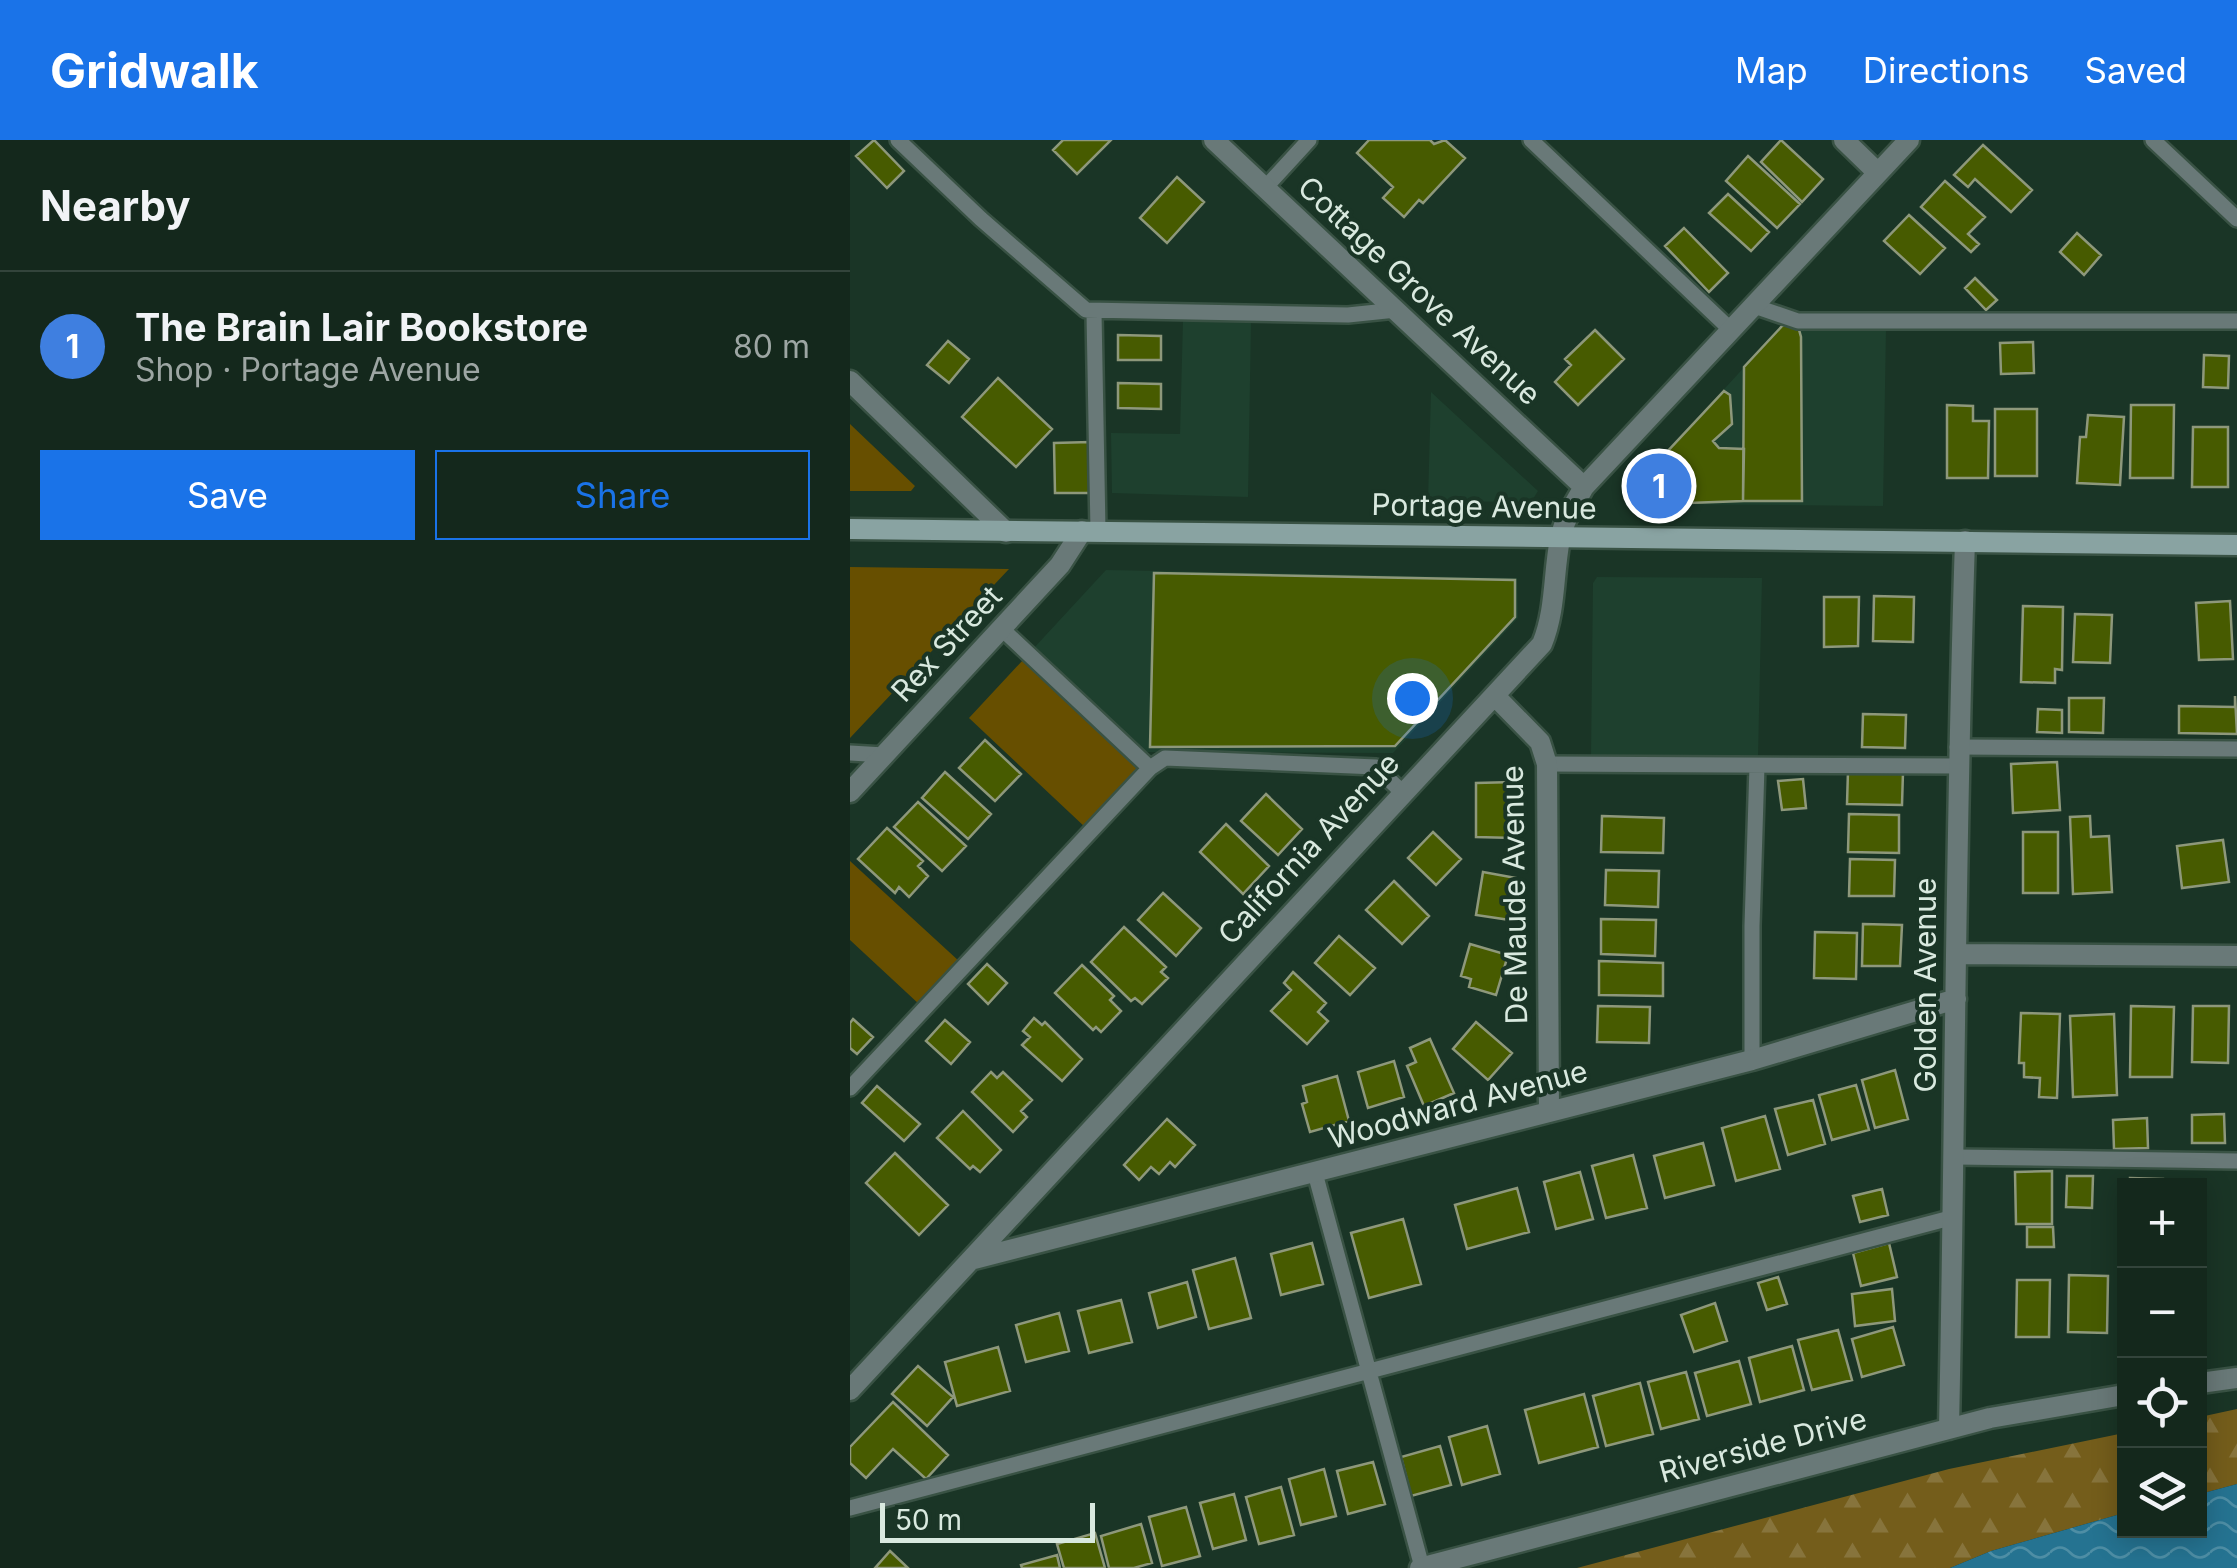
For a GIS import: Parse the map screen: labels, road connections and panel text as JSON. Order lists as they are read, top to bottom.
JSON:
{
  "streets": {
    "main road": ["Portage Avenue"],
    "street": [
      "Cottage Grove Avenue",
      "Rex Street",
      "California Avenue",
      "De Maude Avenue",
      "Golden Avenue",
      "Woodward Avenue",
      "Riverside Drive"
    ]
  },
  "crossings": [
    ["Cottage Grove Avenue", "California Avenue"],
    ["Portage Avenue", "Rex Street"],
    ["Portage Avenue", "California Avenue"],
    ["Portage Avenue", "Golden Avenue"],
    ["California Avenue", "De Maude Avenue"],
    ["California Avenue", "Woodward Avenue"],
    ["De Maude Avenue", "Woodward Avenue"],
    ["Golden Avenue", "Woodward Avenue"],
    ["Golden Avenue", "Riverside Drive"]
  ],
  "scale_bar": "50 m",
  "page": {
    "header": "Gridwalk",
    "nav": ["Map", "Directions", "Saved"],
    "heading": "Nearby",
    "list": [
      {
        "mark": "1",
        "name": "The Brain Lair Bookstore",
        "note": "Shop · Portage Avenue",
        "value": "80 m"
      }
    ],
    "buttons": ["Save", "Share"],
    "pins": "1",
    "map_buttons": ["+", "−"],
    "scale": "50 m"
  }
}
